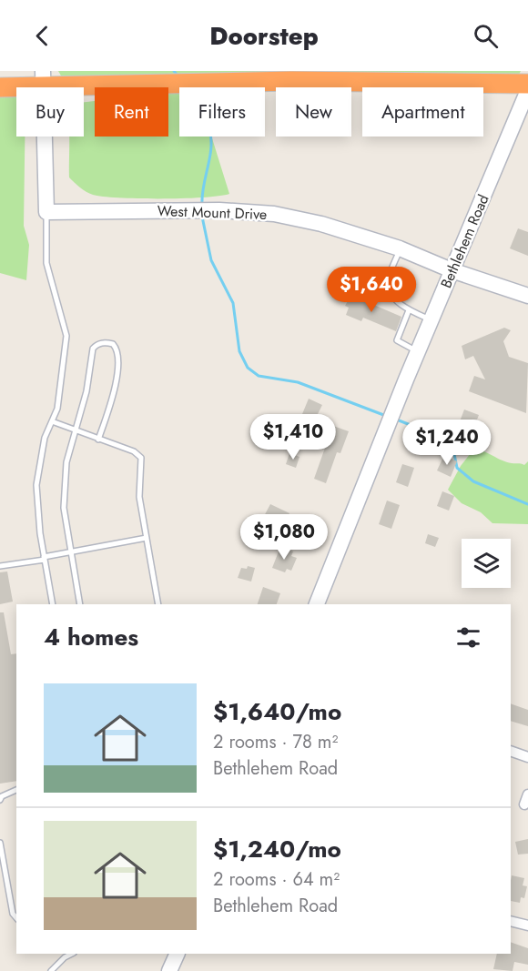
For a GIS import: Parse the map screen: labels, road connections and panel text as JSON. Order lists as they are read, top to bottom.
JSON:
{
  "streets": {
    "main road": ["West Mount Drive", "Bethlehem Road"]
  },
  "crossings": [
    ["West Mount Drive", "Bethlehem Road"]
  ],
  "page": {
    "header": "Doorstep",
    "chip": [
      "Buy",
      "Rent",
      "Filters",
      "New",
      "Apartment"
    ],
    "price": [
      "$1,640",
      "$1,410",
      "$1,240",
      "$1,080"
    ],
    "heading": "4 homes",
    "list": [
      {
        "name": "$1,640/mo",
        "note": "2 rooms · 78 m² · Bethlehem Road"
      },
      {
        "name": "$1,240/mo",
        "note": "2 rooms · 64 m² · Bethlehem Road"
      }
    ]
  }
}
